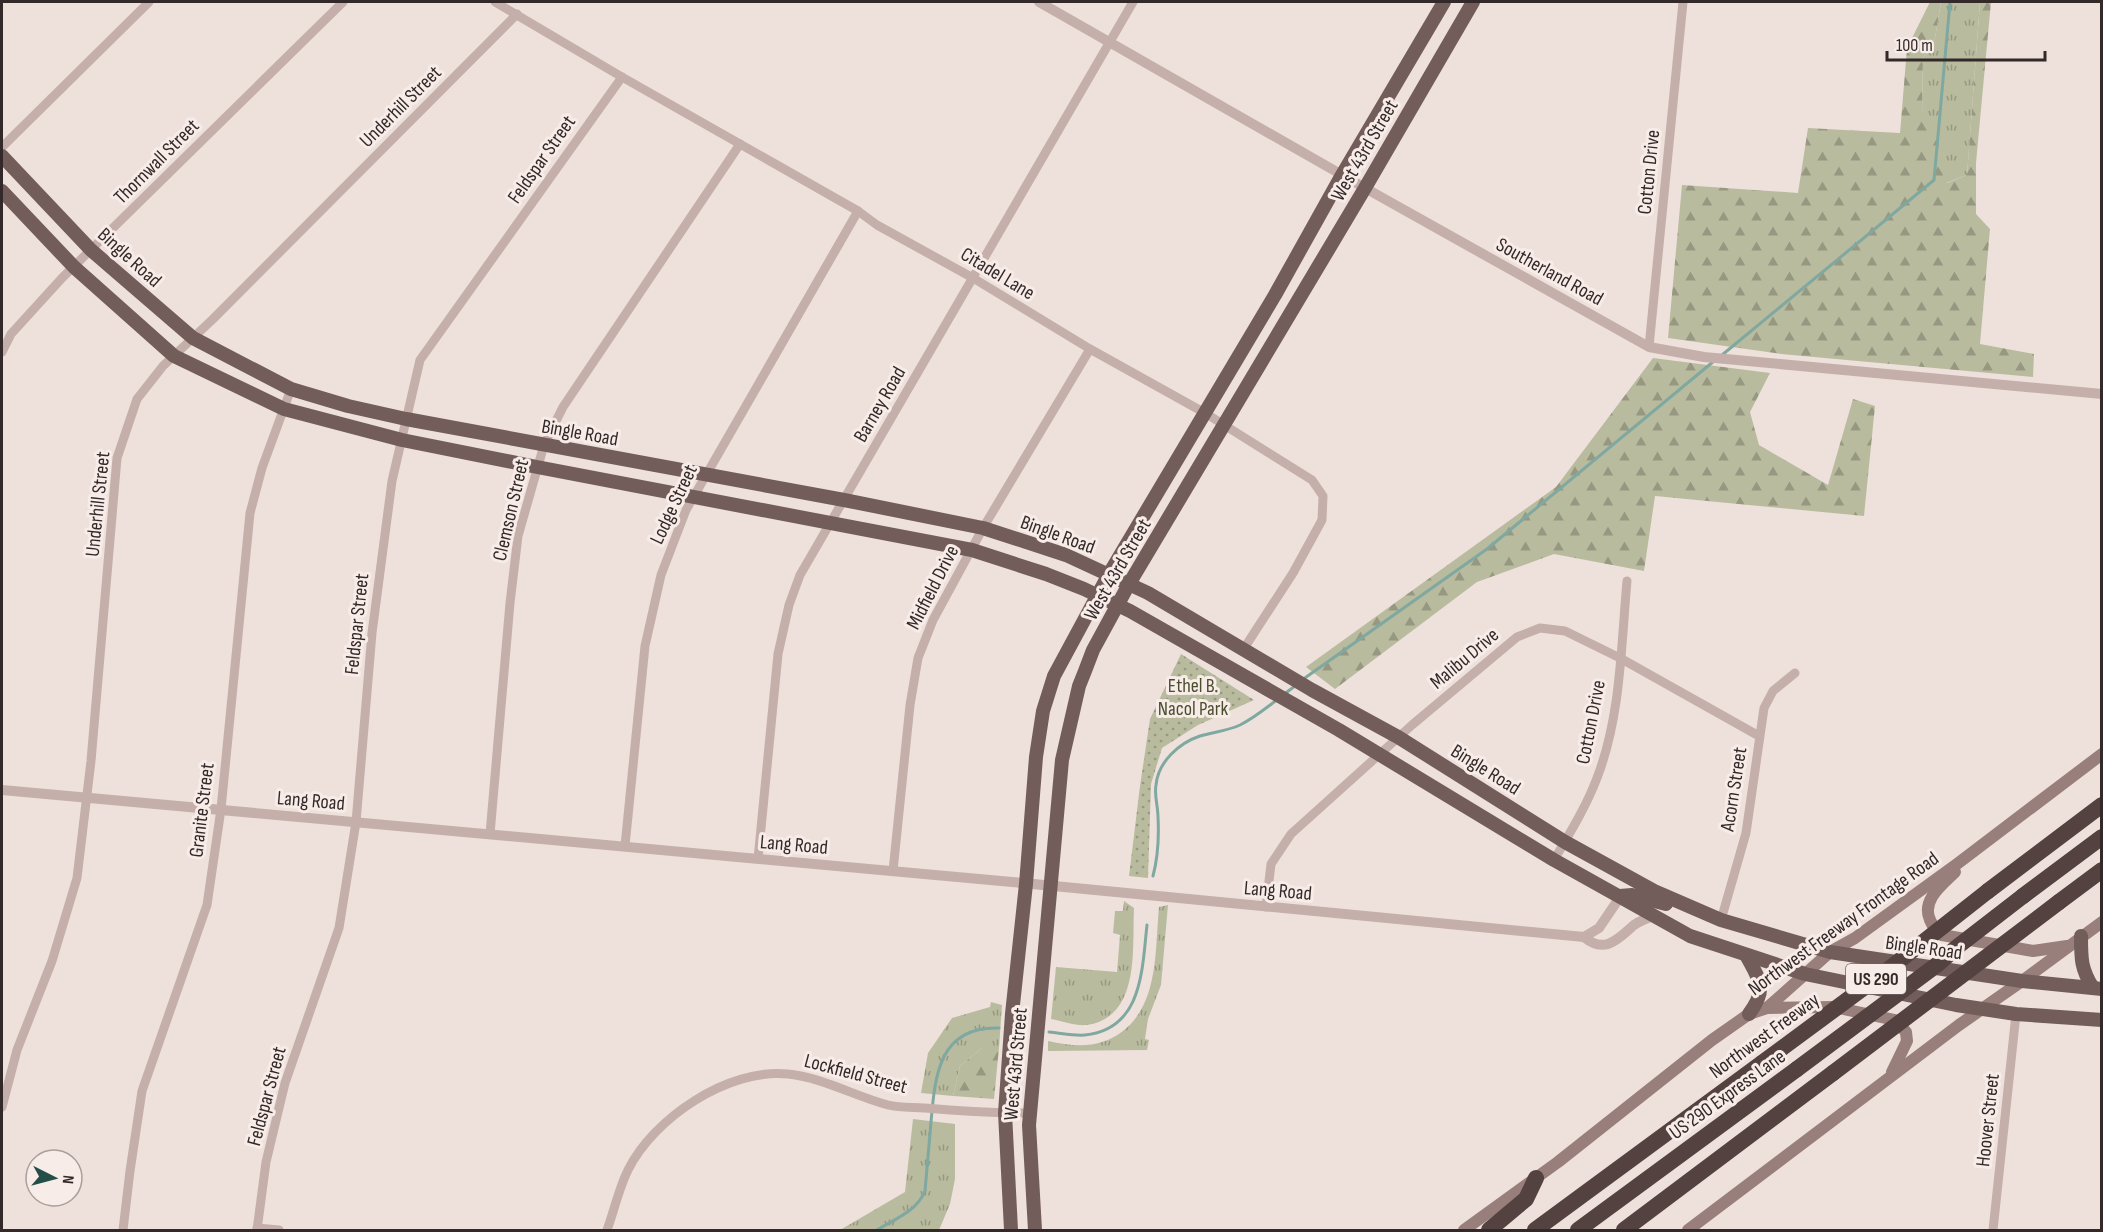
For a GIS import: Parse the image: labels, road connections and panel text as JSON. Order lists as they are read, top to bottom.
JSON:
{
  "streets": {
    "highway": ["US 290", "Northwest Freeway", "US 290 Express Lane"],
    "main road": ["West 43rd Street", "Bingle Road", "Northwest Freeway Frontage Road"],
    "street": [
      "Underhill Street",
      "Feldspar Street",
      "Thornwall Street",
      "Cotton Drive",
      "Southerland Road",
      "Citadel Lane",
      "Barney Road",
      "Lodge Street",
      "Clemson Street",
      "Midfield Drive",
      "Malibu Drive",
      "Acorn Street",
      "Lang Road",
      "Granite Street",
      "Lockfield Street",
      "Hoover Street"
    ]
  },
  "crossings": [
    ["Underhill Street", "Bingle Road"],
    ["Underhill Street", "Citadel Lane"],
    ["Underhill Street", "Lang Road"],
    ["West 43rd Street", "Bingle Road"],
    ["West 43rd Street", "Southerland Road"],
    ["West 43rd Street", "Citadel Lane"],
    ["West 43rd Street", "Lang Road"],
    ["West 43rd Street", "Lockfield Street"],
    ["Feldspar Street", "Bingle Road"],
    ["Feldspar Street", "Citadel Lane"],
    ["Feldspar Street", "Lang Road"],
    ["Thornwall Street", "Bingle Road"],
    ["Cotton Drive", "Bingle Road"],
    ["Cotton Drive", "Southerland Road"],
    ["Cotton Drive", "Malibu Drive"],
    ["Bingle Road", "Citadel Lane"],
    ["Bingle Road", "Barney Road"],
    ["Bingle Road", "Lodge Street"],
    ["Bingle Road", "Clemson Street"],
    ["Bingle Road", "Midfield Drive"],
    ["Bingle Road", "Malibu Drive"],
    ["Bingle Road", "Acorn Street"],
    ["Bingle Road", "Granite Street"],
    ["Bingle Road", "Northwest Freeway Frontage Road"],
    ["Southerland Road", "Barney Road"],
    ["Citadel Lane", "Barney Road"],
    ["Citadel Lane", "Lodge Street"],
    ["Citadel Lane", "Clemson Street"],
    ["Citadel Lane", "Midfield Drive"],
    ["Barney Road", "Lang Road"],
    ["Lodge Street", "Lang Road"],
    ["Clemson Street", "Lang Road"],
    ["Midfield Drive", "Lang Road"],
    ["Malibu Drive", "Acorn Street"],
    ["Malibu Drive", "Lang Road"],
    ["Lang Road", "Granite Street"]
  ],
  "parks": ["Ethel B. Nacol Park"],
  "scale_bar": "100 m",
  "north": "right"
}
